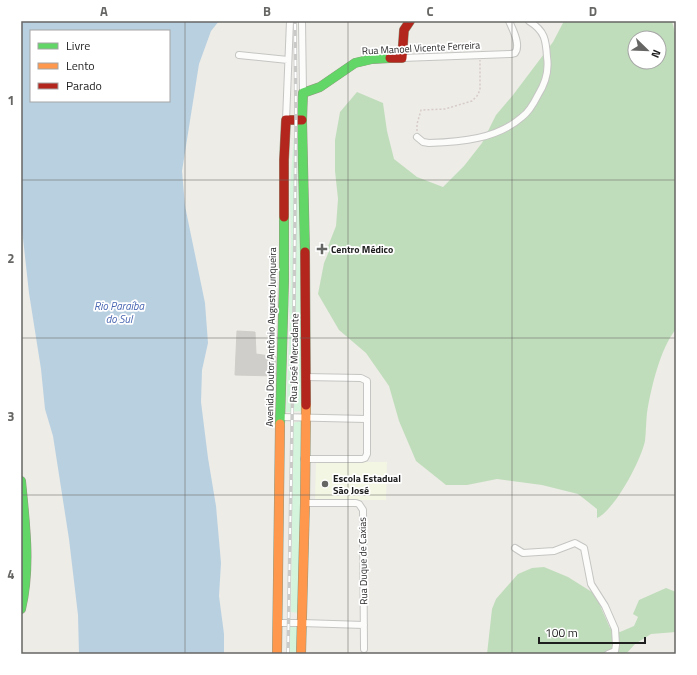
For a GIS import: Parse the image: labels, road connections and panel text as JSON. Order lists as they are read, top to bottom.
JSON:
{
  "streets": {
    "main road": ["Rua Manoel Vicente Ferreira", "Avenida Doutor Antônio Augusto Junqueira", "Rua José Mercadante"],
    "street": ["Rua Duque de Caxias"]
  },
  "crossings": [
    ["Rua Manoel Vicente Ferreira", "Rua José Mercadante"],
    ["Rua José Mercadante", "Rua Duque de Caxias"]
  ],
  "water": ["Rio Paraíba do Sul"],
  "places": {
    "health": ["Centro Médico"],
    "other": ["Escola Estadual São José"]
  },
  "legend": ["Livre", "Lento", "Parado"],
  "scale_bar": "100 m",
  "north": "bottom right",
  "grid": {
    "columns": [
      "A",
      "B",
      "C",
      "D"
    ],
    "rows": [
      "1",
      "2",
      "3",
      "4"
    ]
  }
}
